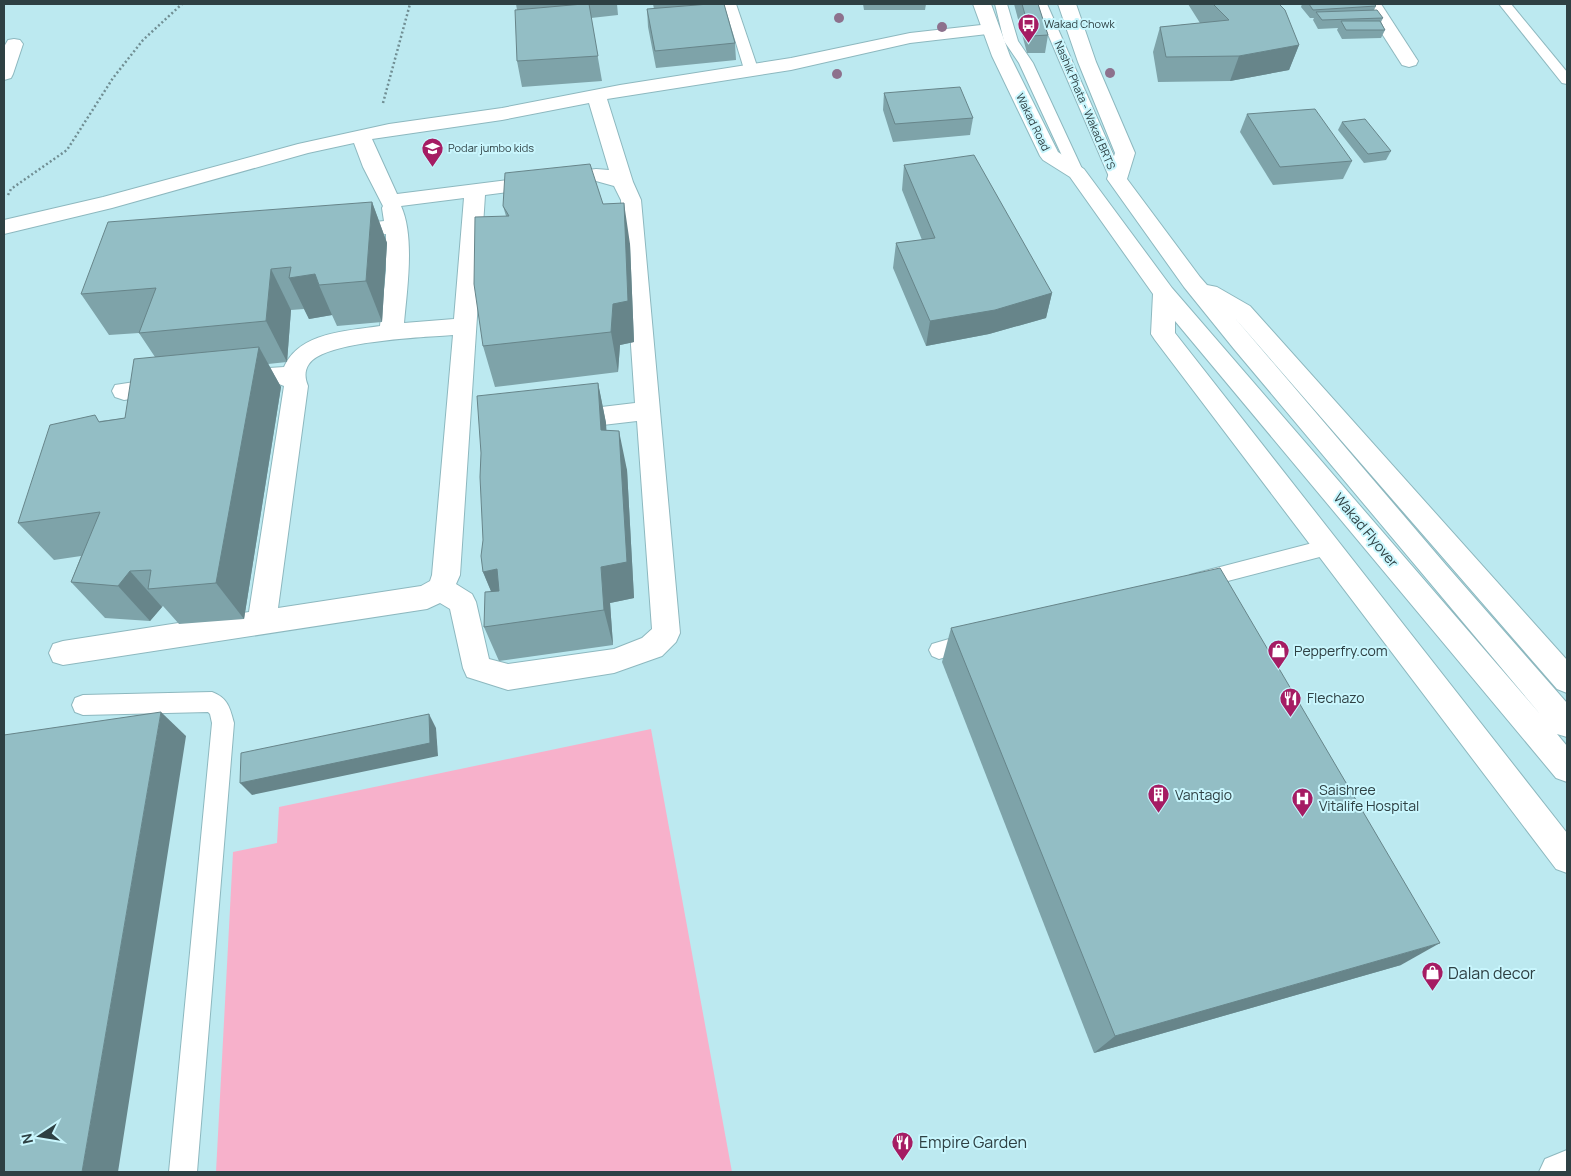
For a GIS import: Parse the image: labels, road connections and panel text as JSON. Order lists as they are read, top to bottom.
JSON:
{
  "streets": {
    "street": ["Wakad Road", "Wakad Flyover"],
    "lane": ["Nashik Phata - Wakad BRTS"]
  },
  "crossings": [
    ["Wakad Road", "Wakad Flyover"]
  ],
  "places": {
    "bus stop": ["Wakad Chowk"],
    "school or university": ["Podar jumbo kids"],
    "shop": ["Pepperfry.com", "Dalan decor"],
    "restaurant": ["Flechazo", "Empire Garden"],
    "building": ["Vantagio"],
    "hospital": ["Saishree Vitalife Hospital"]
  },
  "north": "left"
}
